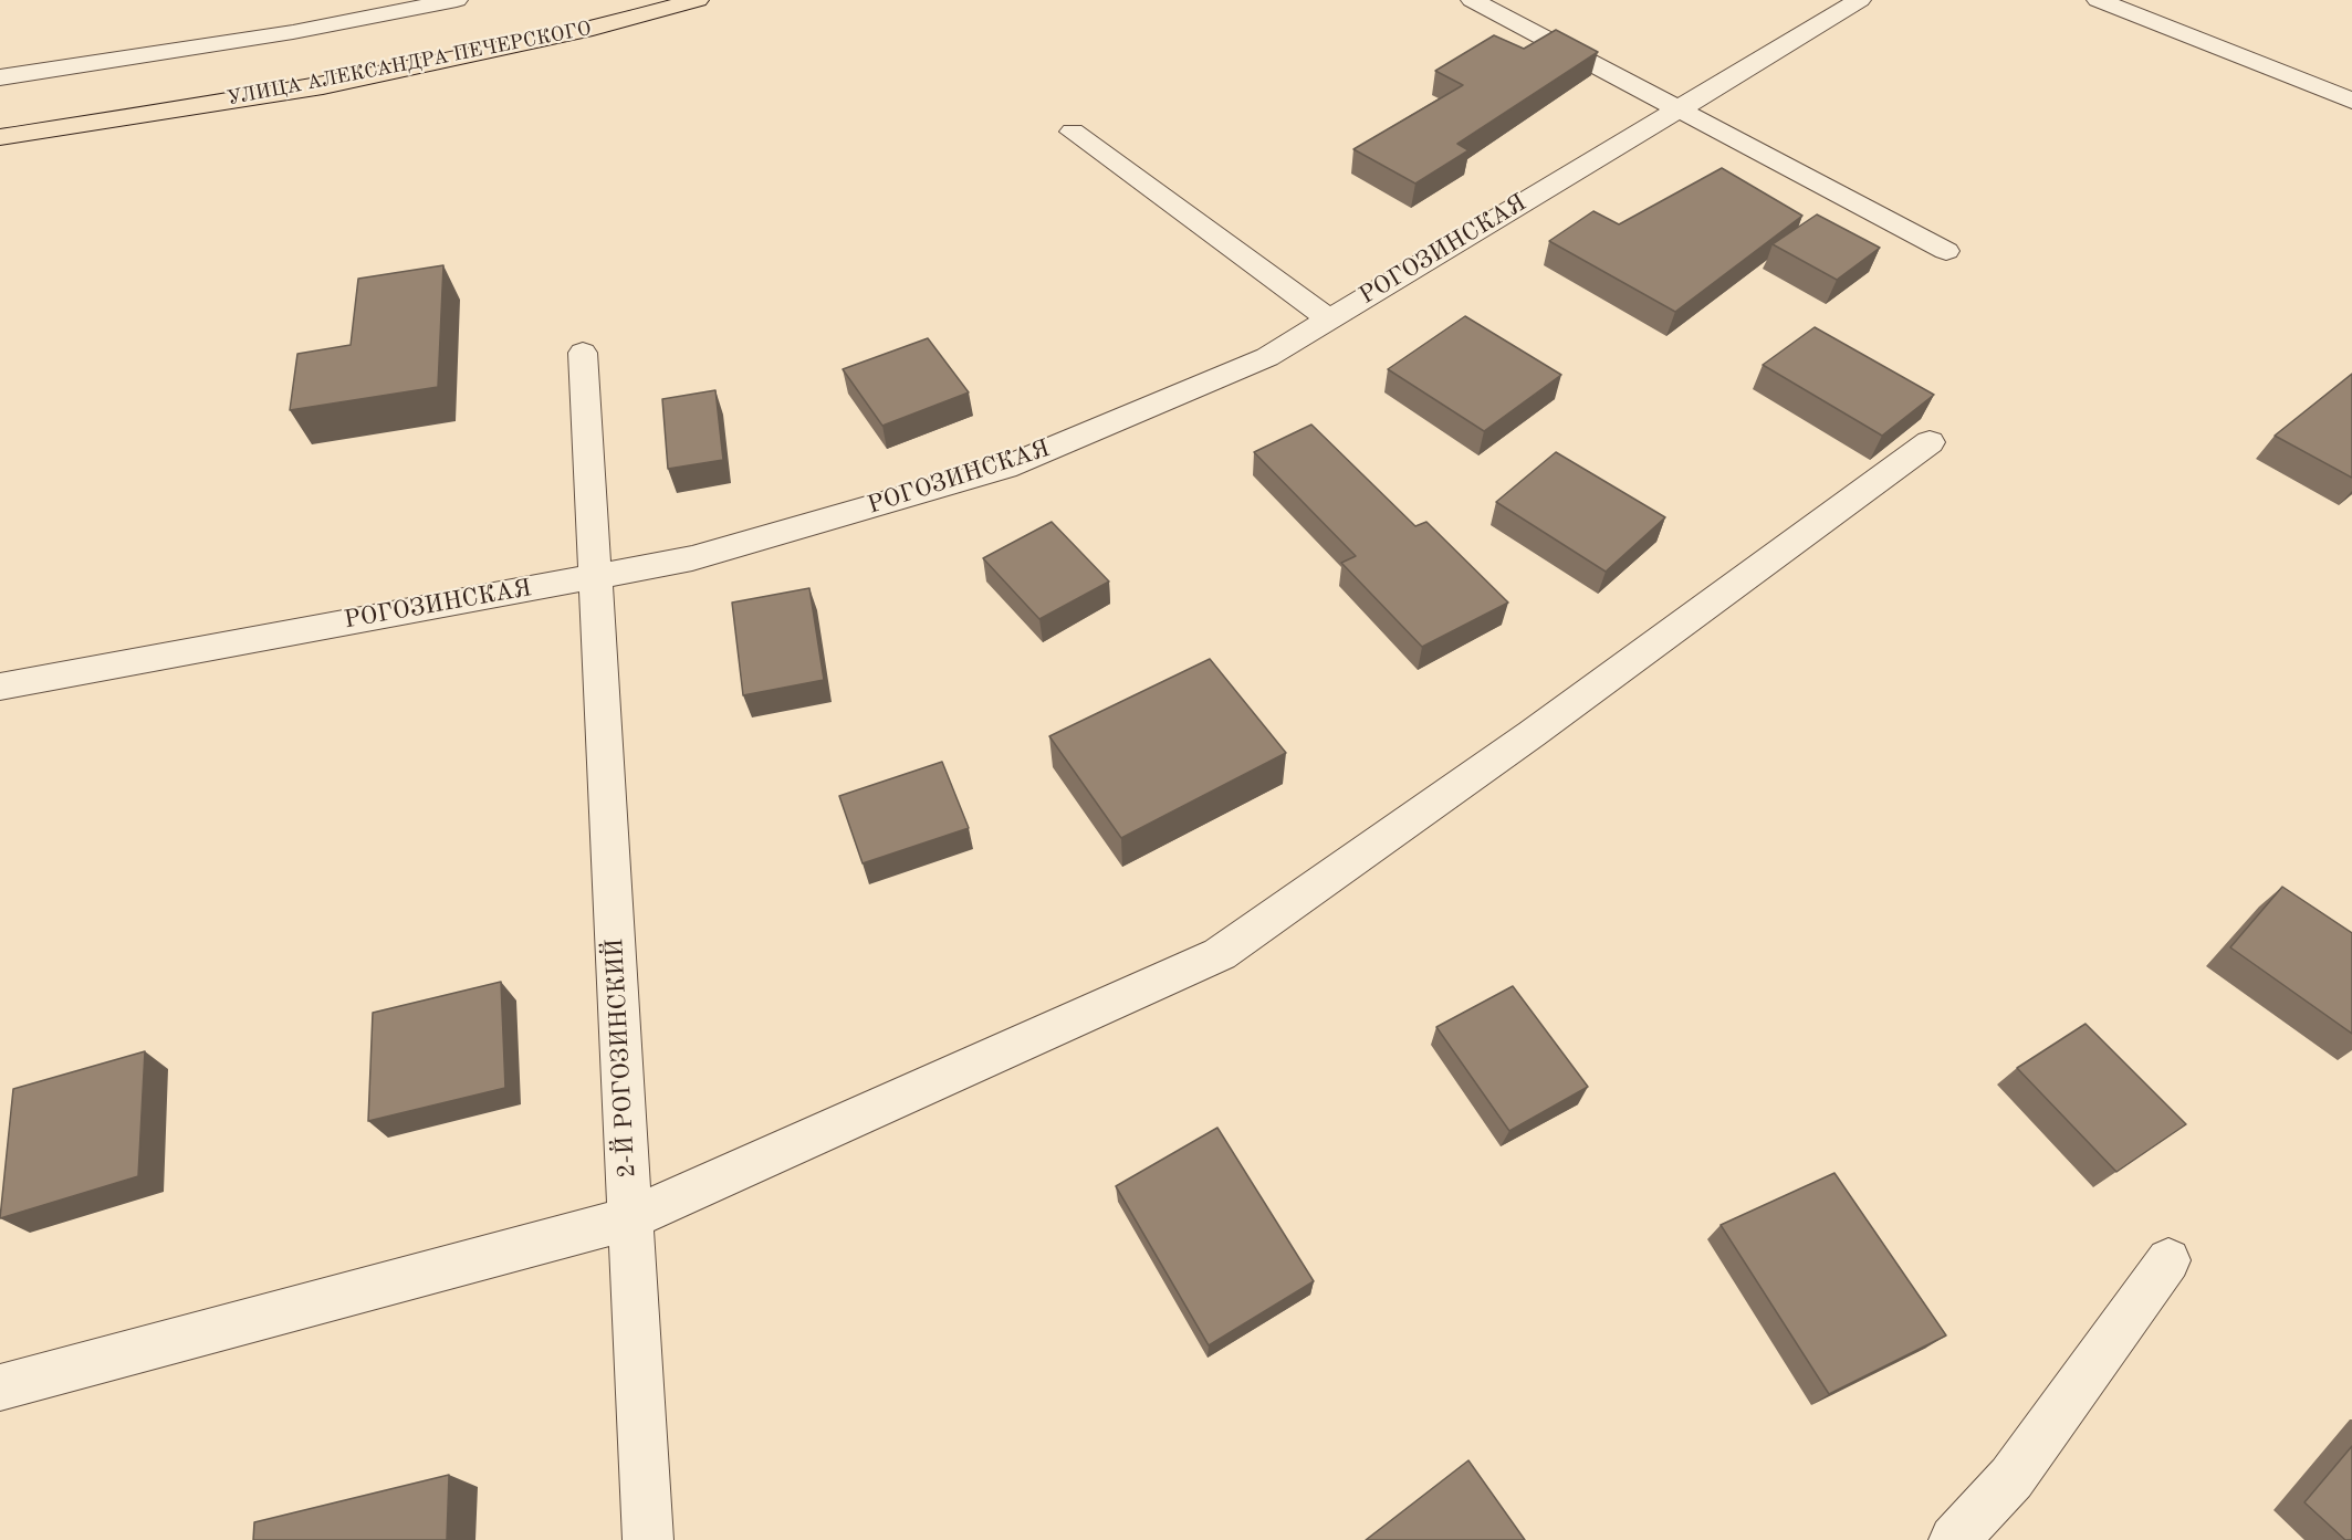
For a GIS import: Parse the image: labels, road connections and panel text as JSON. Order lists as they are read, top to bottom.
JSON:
{
  "streets": {
    "main road": ["УЛИЦА АЛЕКСАНДРА ПЕЧЕРСКОГО"],
    "street": ["РОГОЗИНСКАЯ", "2-Й РОГОЗИНСКИЙ"]
  },
  "crossings": [
    ["РОГОЗИНСКАЯ", "2-Й РОГОЗИНСКИЙ"]
  ]
}
